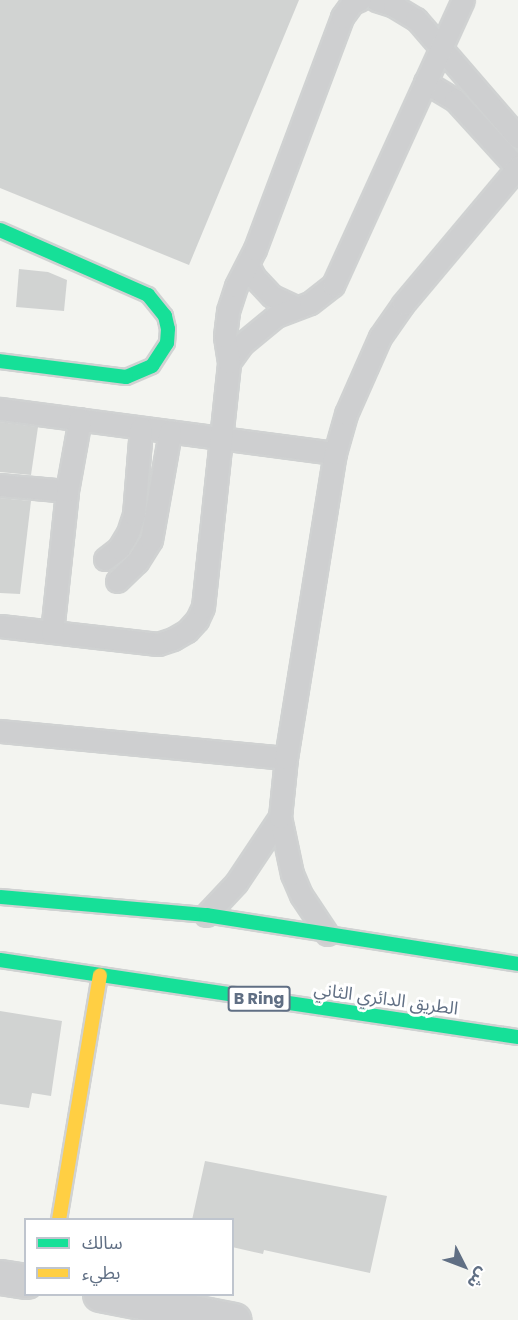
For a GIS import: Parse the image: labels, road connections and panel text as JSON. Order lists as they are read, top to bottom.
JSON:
{
  "streets": {
    "main road": ["B Ring", "الطريق الدائري الثاني"]
  },
  "legend": ["سالك", "بطيء"],
  "north": "bottom right"
}
